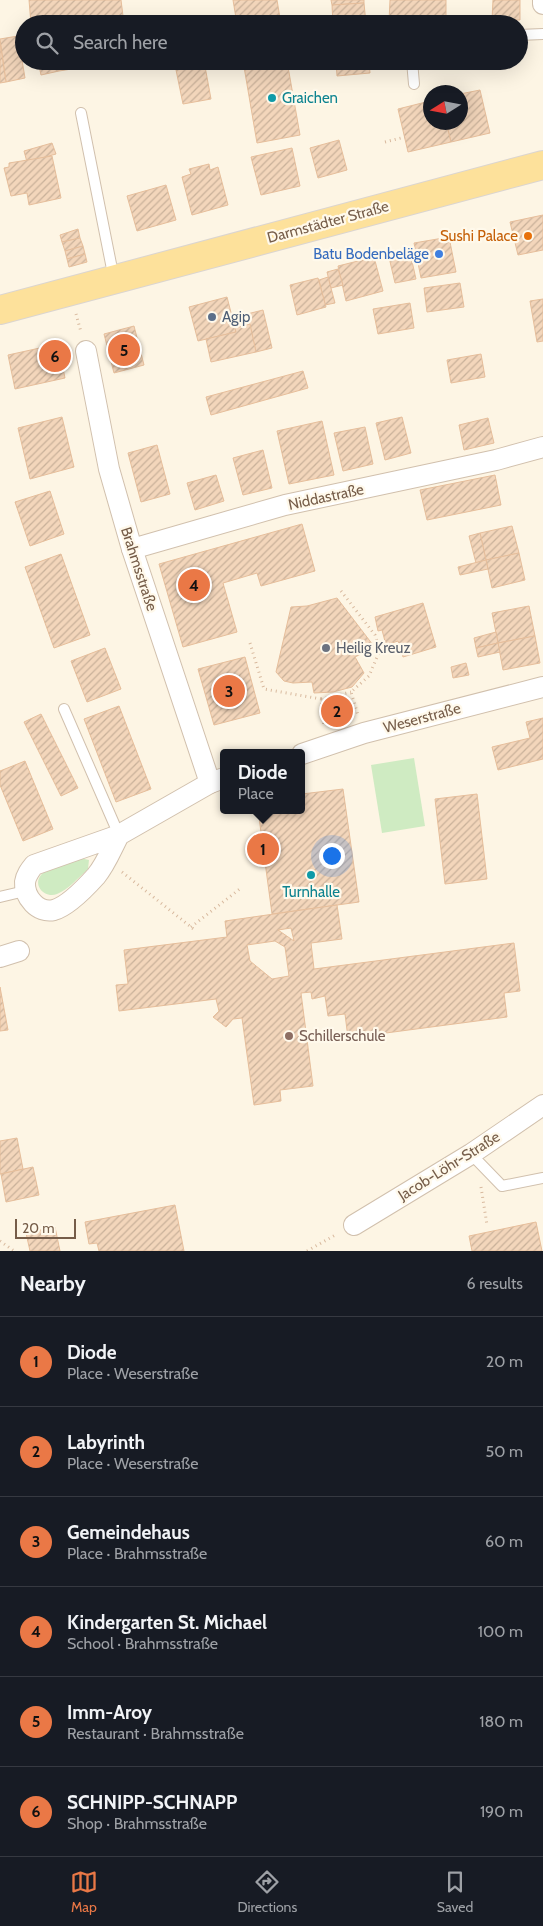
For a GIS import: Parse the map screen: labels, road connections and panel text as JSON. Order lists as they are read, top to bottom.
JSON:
{
  "streets": {
    "main road": ["Darmstädter Straße"],
    "street": [
      "Niddastraße",
      "Brahmsstraße",
      "Weserstraße",
      "Jacob-Löhr-Straße"
    ]
  },
  "crossings": [
    ["Niddastraße", "Brahmsstraße"]
  ],
  "places": [
    "Graichen",
    "Sushi Palace",
    "Batu Bodenbeläge",
    "Agip",
    "Heilig Kreuz",
    "Turnhalle",
    "Schillerschule"
  ],
  "scale_bar": "20 m",
  "north": "left",
  "page": {
    "search": "Search here",
    "pins": [
      "5",
      "6",
      "4",
      "3",
      "2",
      "1"
    ],
    "popup": ["Diode", "Place"],
    "scale": "20 m",
    "heading": ["Nearby", "6 results"],
    "list": [
      {
        "mark": "1",
        "name": "Diode",
        "note": "Place · Weserstraße",
        "value": "20 m"
      },
      {
        "mark": "2",
        "name": "Labyrinth",
        "note": "Place · Weserstraße",
        "value": "50 m"
      },
      {
        "mark": "3",
        "name": "Gemeindehaus",
        "note": "Place · Brahmsstraße",
        "value": "60 m"
      },
      {
        "mark": "4",
        "name": "Kindergarten St. Michael",
        "note": "School · Brahmsstraße",
        "value": "100 m"
      },
      {
        "mark": "5",
        "name": "Imm-Aroy",
        "note": "Restaurant · Brahmsstraße",
        "value": "180 m"
      },
      {
        "mark": "6",
        "name": "SCHNIPP-SCHNAPP",
        "note": "Shop · Brahmsstraße",
        "value": "190 m"
      }
    ],
    "nav": ["Map", "Directions", "Saved"]
  }
}
